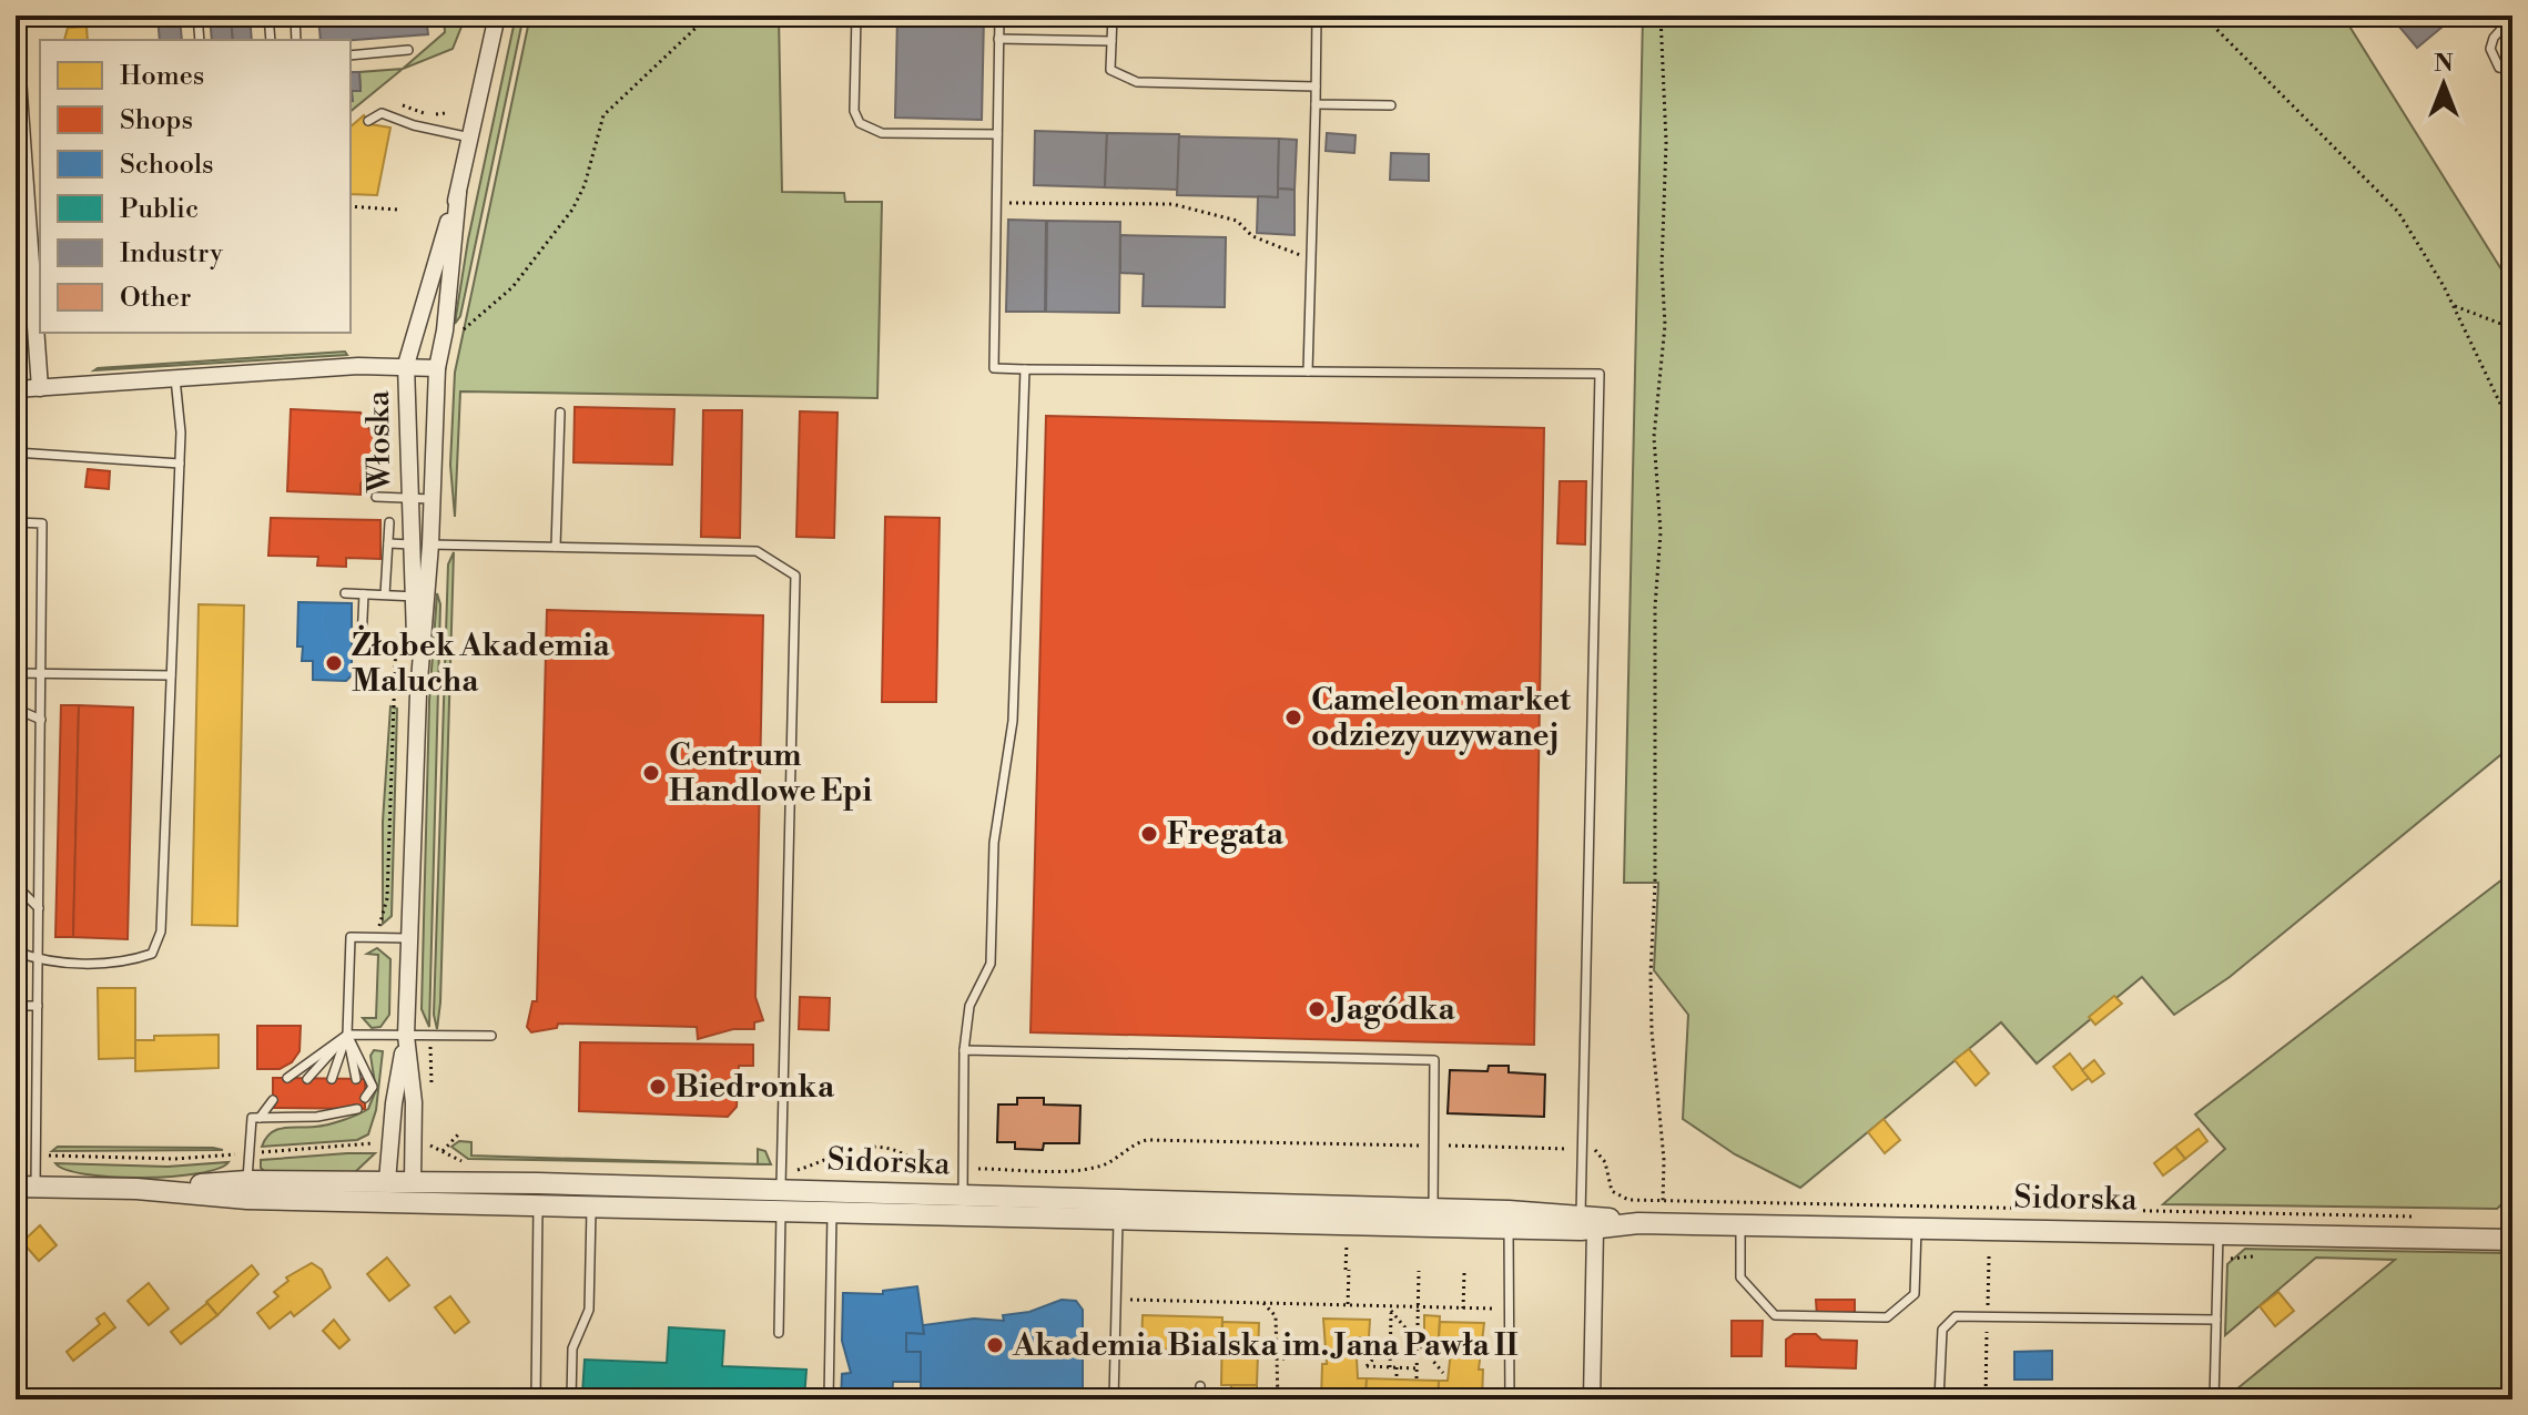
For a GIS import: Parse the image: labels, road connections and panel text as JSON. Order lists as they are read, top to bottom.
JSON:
{
  "streets": {
    "street": ["Włoska", "Sidorska"]
  },
  "crossings": [
    ["Włoska", "Sidorska"]
  ],
  "places": [
    "Żłobek Akademia Malucha",
    "Cameleon market odziezy uzywanej",
    "Centrum Handlowe Epi",
    "Fregata",
    "Jagódka",
    "Biedronka",
    "Akademia Bialska im. Jana Pawła II"
  ],
  "legend": [
    "Homes",
    "Shops",
    "Schools",
    "Public",
    "Industry",
    "Other"
  ],
  "north": "top"
}
